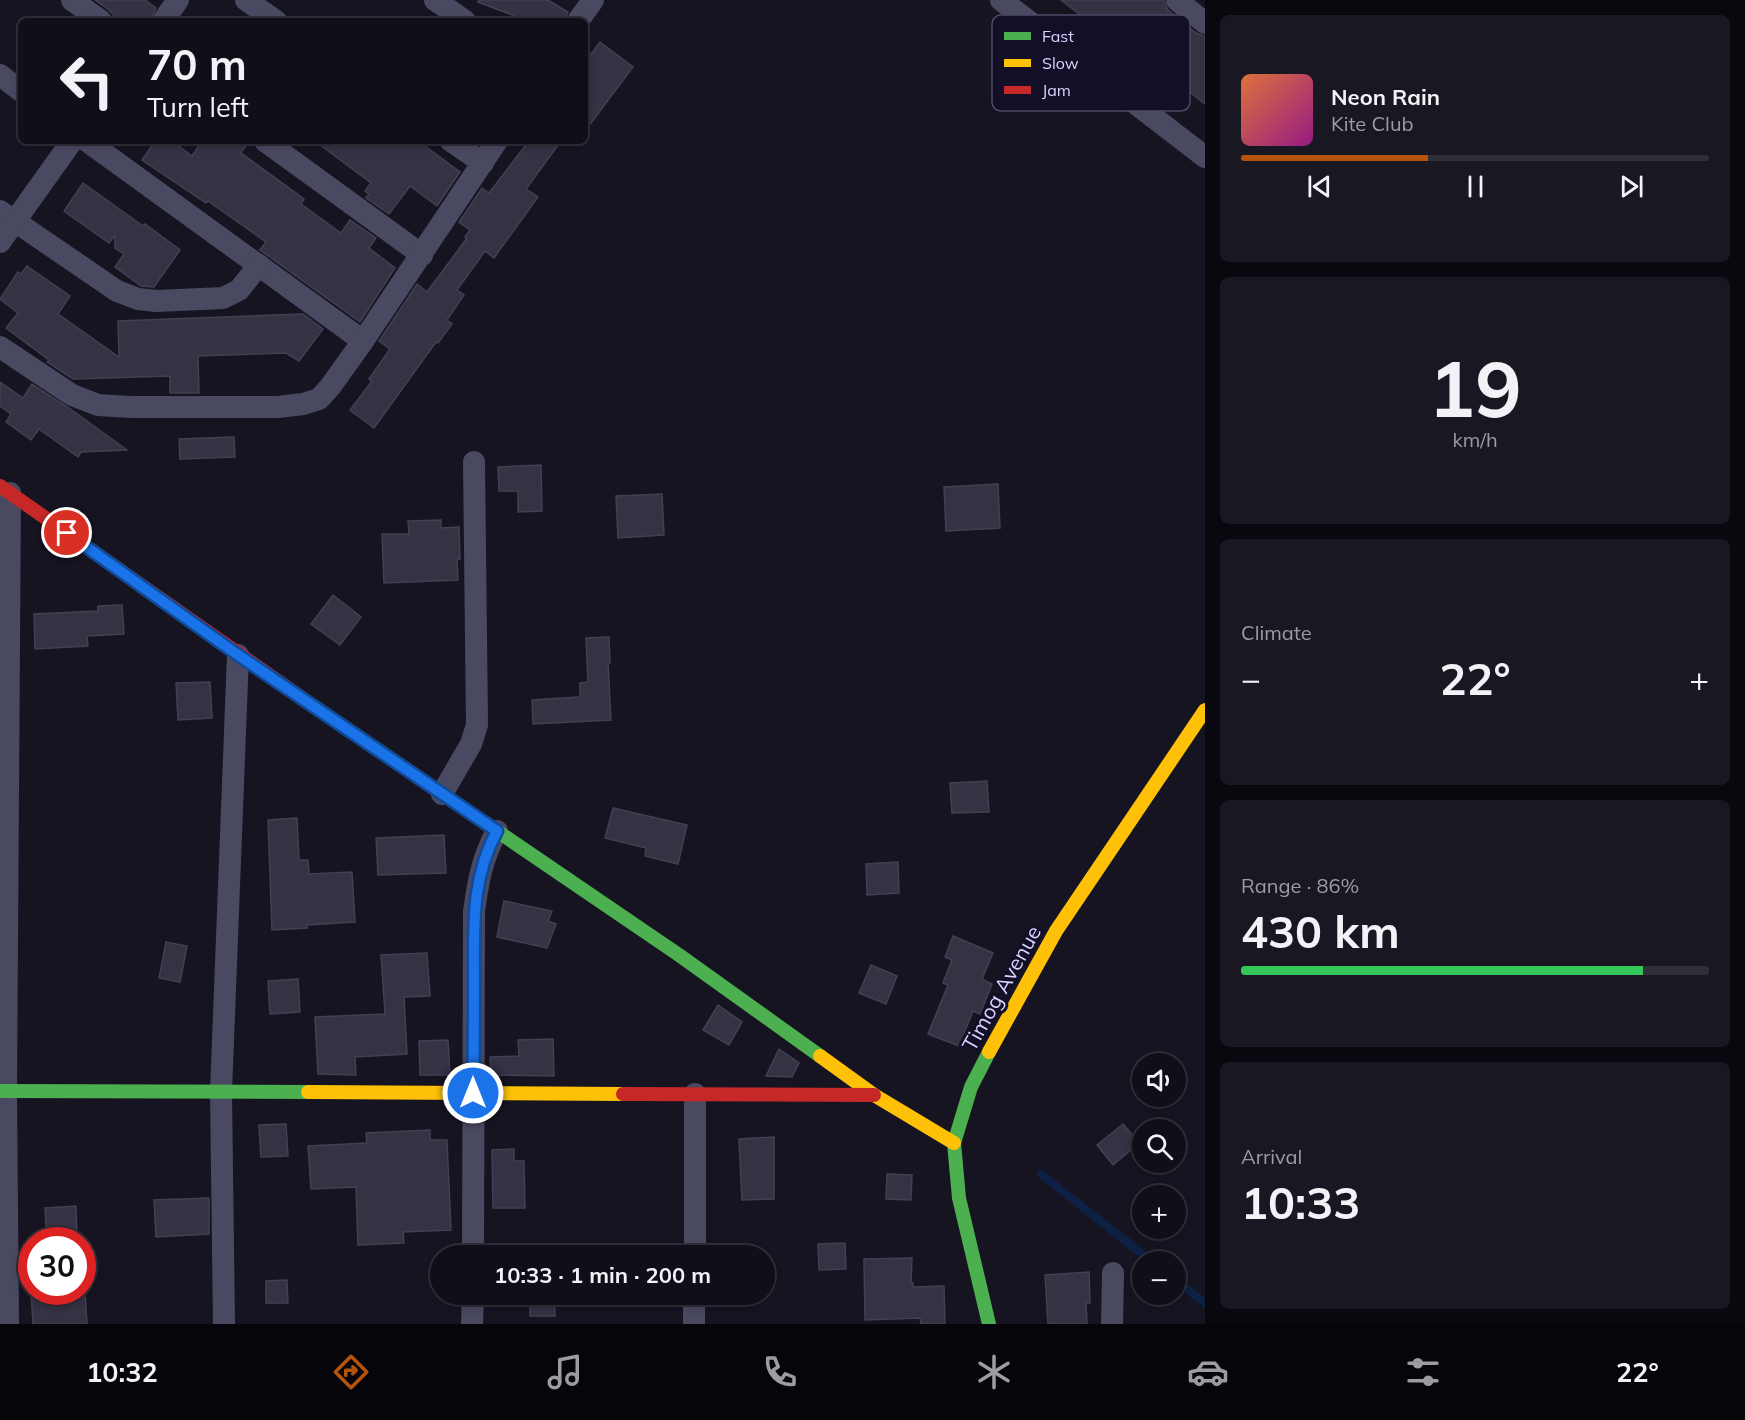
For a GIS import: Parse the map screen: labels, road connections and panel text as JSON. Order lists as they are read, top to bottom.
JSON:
{
  "streets": {
    "street": ["Timog Avenue"]
  },
  "legend": ["Fast", "Slow", "Jam"],
  "page": {
    "turn": ["70 m", "Turn left"],
    "song": ["Neon Rain", "Kite Club"],
    "tile": [
      ["19", "km/h"],
      "Climate",
      ["Range · 86%", "430 km"],
      ["Arrival", "10:33"]
    ],
    "heat": ["−", "22°", "+"],
    "map_buttons": ["+", "−"],
    "limit": "30",
    "trip": "10:33 · 1 min · 200 m",
    "tabs": ["10:32", "22°"]
  }
}
